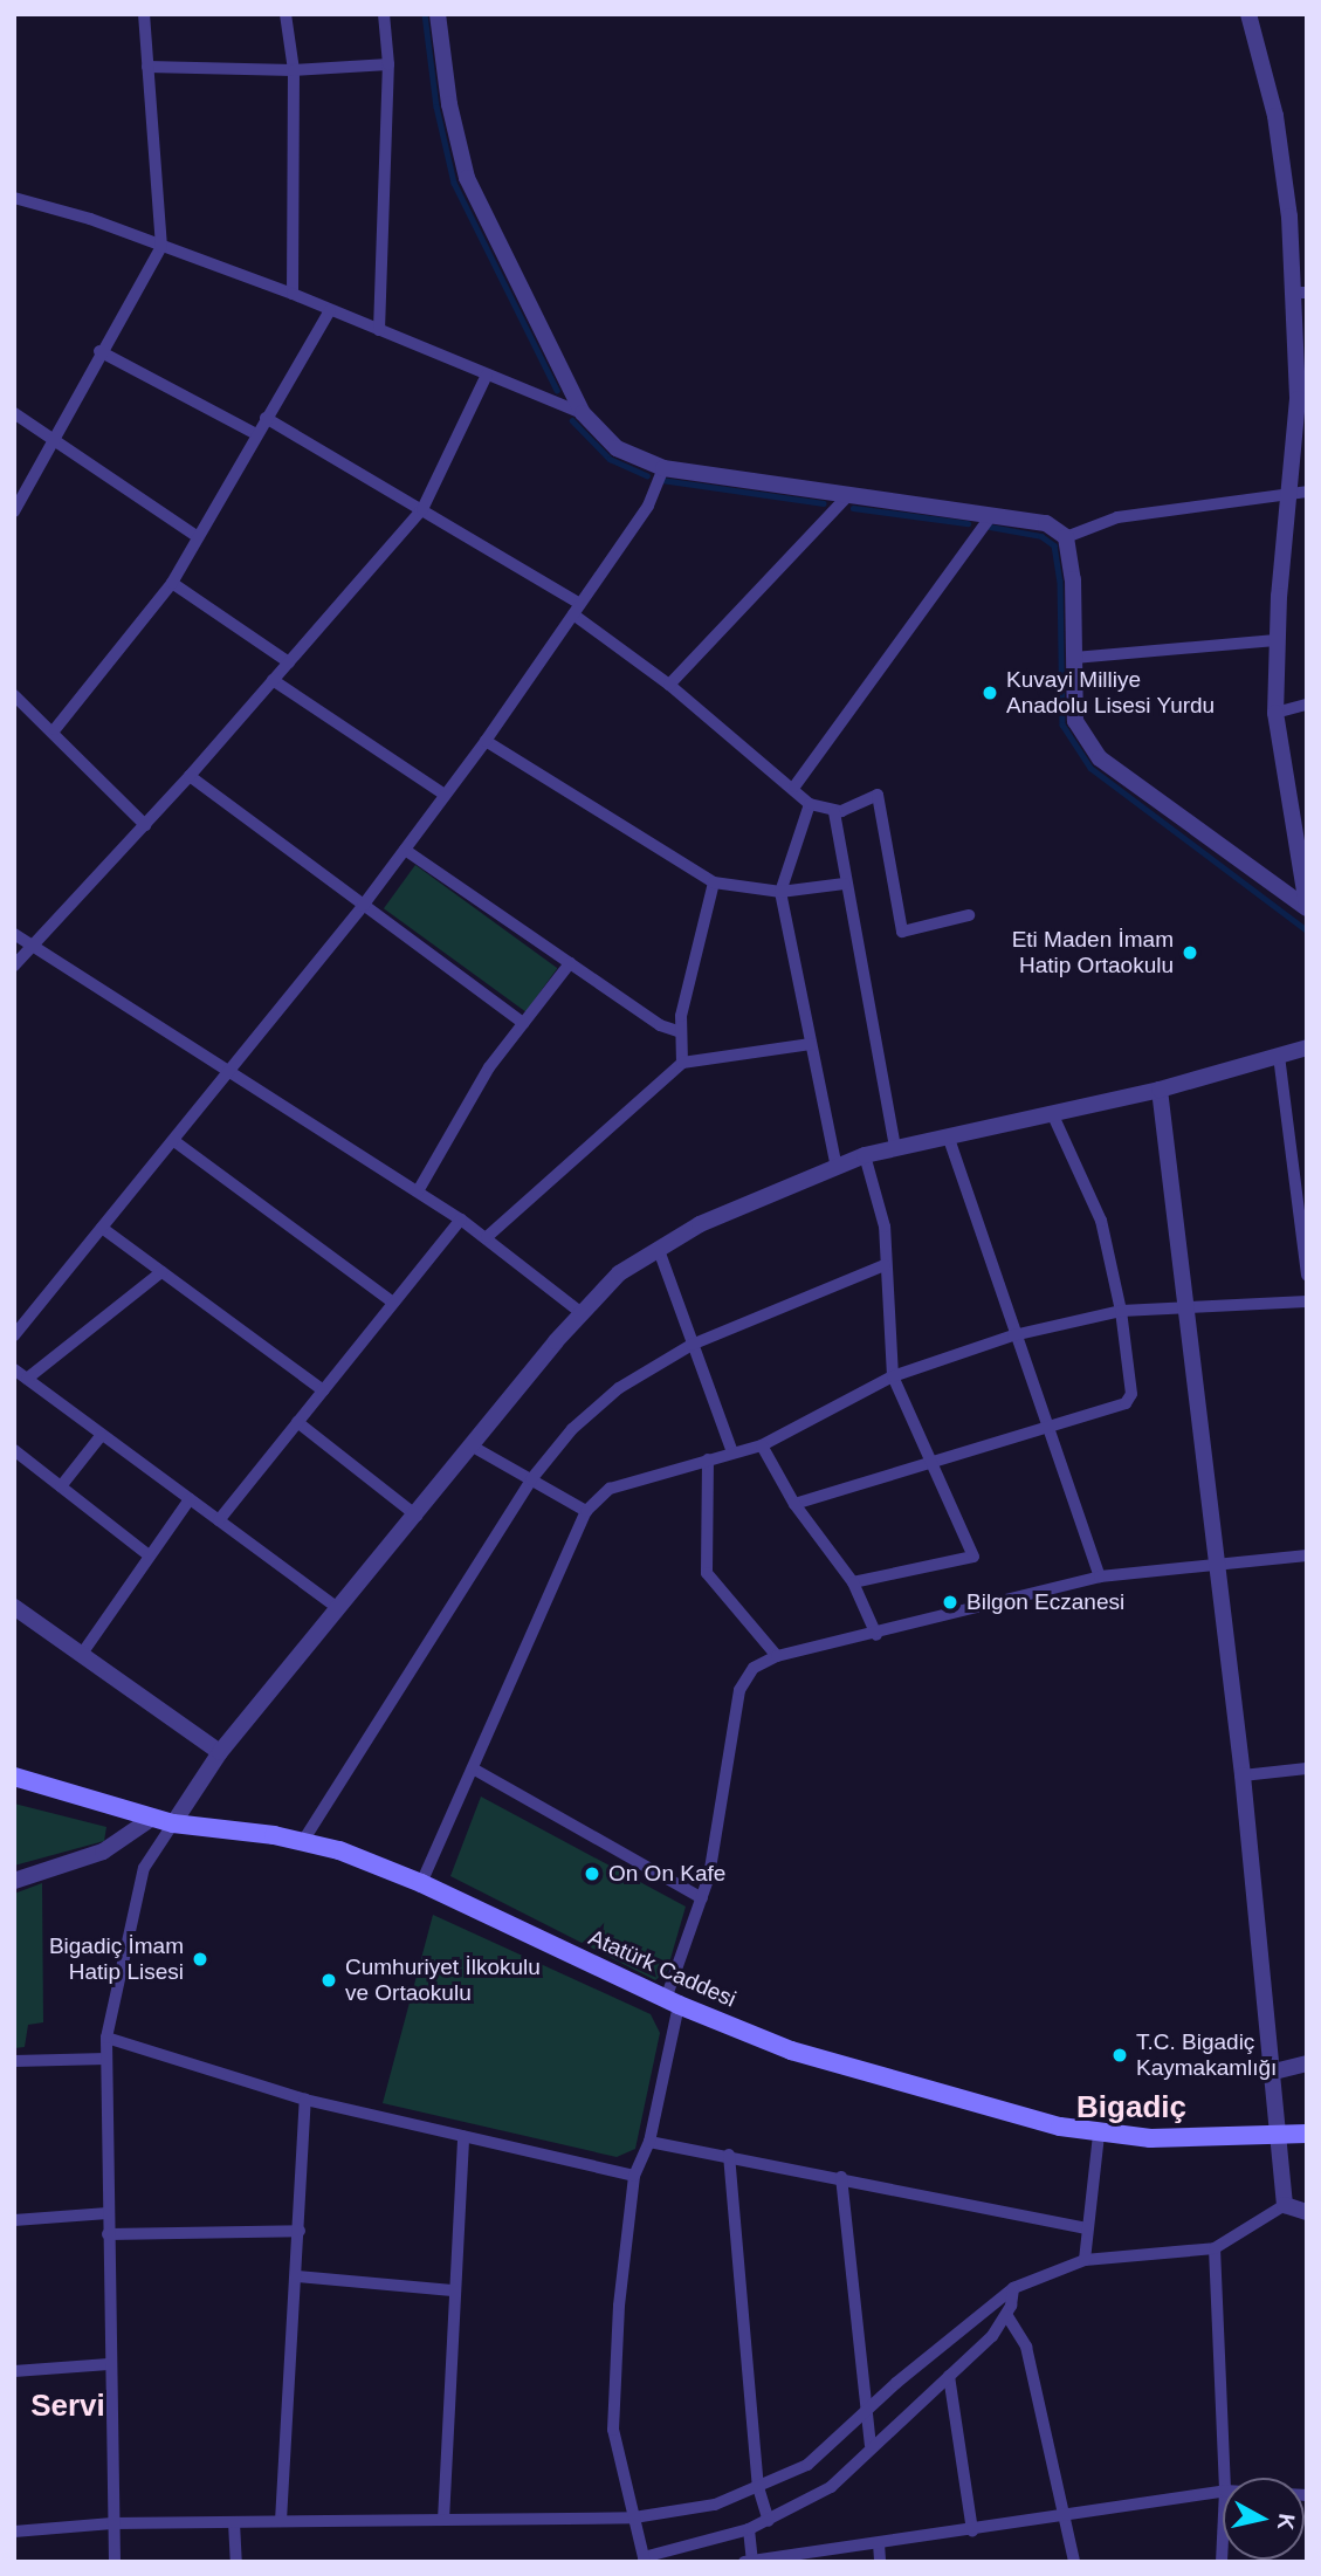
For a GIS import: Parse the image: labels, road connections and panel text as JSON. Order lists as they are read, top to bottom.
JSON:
{
  "streets": {
    "main road": ["Atatürk Caddesi"]
  },
  "districts": ["Bigadiç", "Servi"],
  "places": [
    "Kuvayi Milliye Anadolu Lisesi Yurdu",
    "Eti Maden İmam Hatip Ortaokulu",
    "Bilgon Eczanesi",
    "On On Kafe",
    "Bigadiç İmam Hatip Lisesi",
    "Cumhuriyet İlkokulu ve Ortaokulu",
    "T.C. Bigadiç Kaymakamlığı"
  ],
  "north": "right"
}
